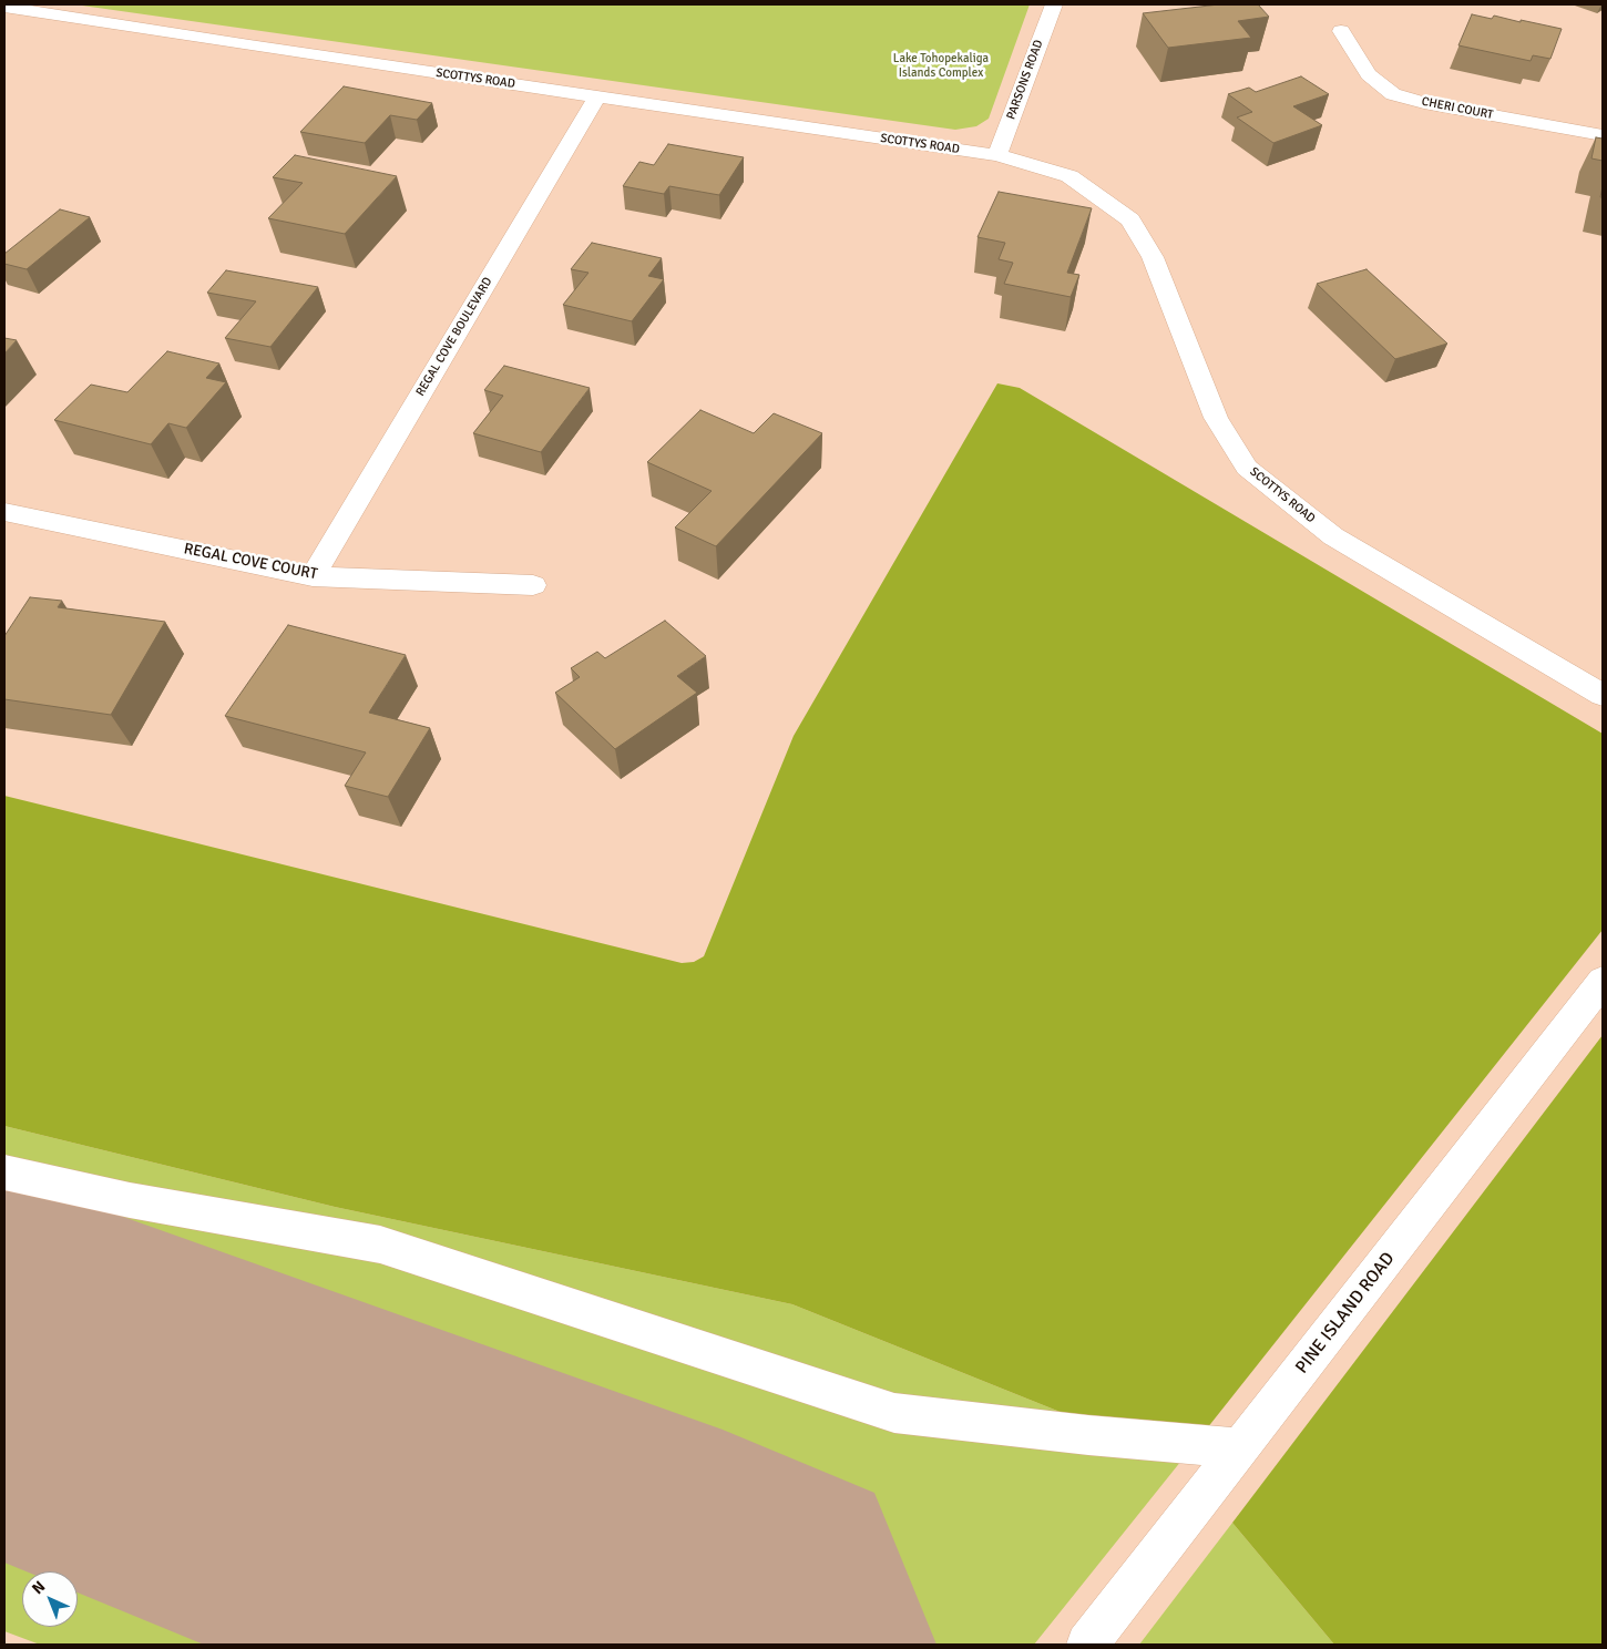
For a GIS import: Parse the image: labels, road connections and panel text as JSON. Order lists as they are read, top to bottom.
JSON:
{
  "streets": {
    "street": [
      "SCOTTYS ROAD",
      "PARSONS ROAD",
      "CHERI COURT",
      "REGAL COVE BOULEVARD",
      "REGAL COVE COURT",
      "PINE ISLAND ROAD"
    ]
  },
  "crossings": [
    ["SCOTTYS ROAD", "PARSONS ROAD"],
    ["SCOTTYS ROAD", "REGAL COVE BOULEVARD"],
    ["REGAL COVE BOULEVARD", "REGAL COVE COURT"]
  ],
  "parks": ["Lake Tohopekaliga Islands Complex"],
  "north": "top left"
}
